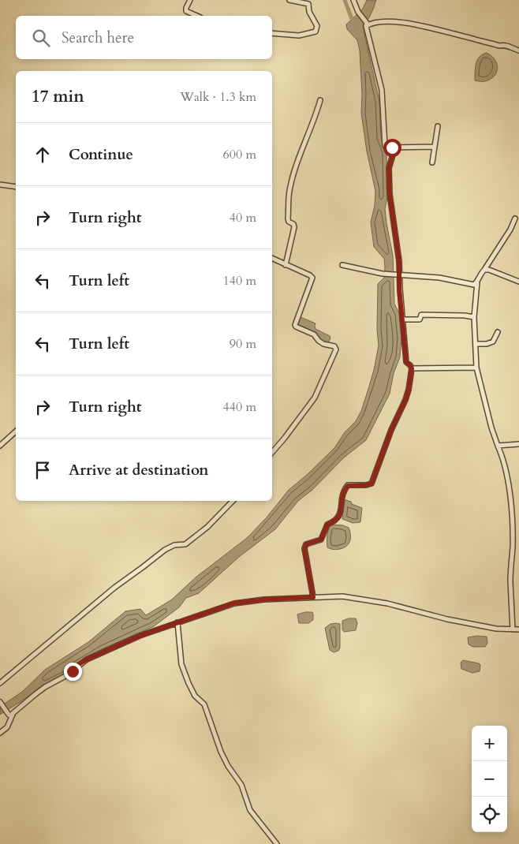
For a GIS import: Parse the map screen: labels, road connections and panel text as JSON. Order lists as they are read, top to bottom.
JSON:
{
  "page": {
    "search": "Search here",
    "heading": ["17 min", "Walk · 1.3 km"],
    "list": [
      ["Continue", "600 m"],
      ["Turn right", "40 m"],
      ["Turn left", "140 m"],
      ["Turn left", "90 m"],
      ["Turn right", "440 m"],
      "Arrive at destination"
    ],
    "map_buttons": ["+", "−"]
  }
}
